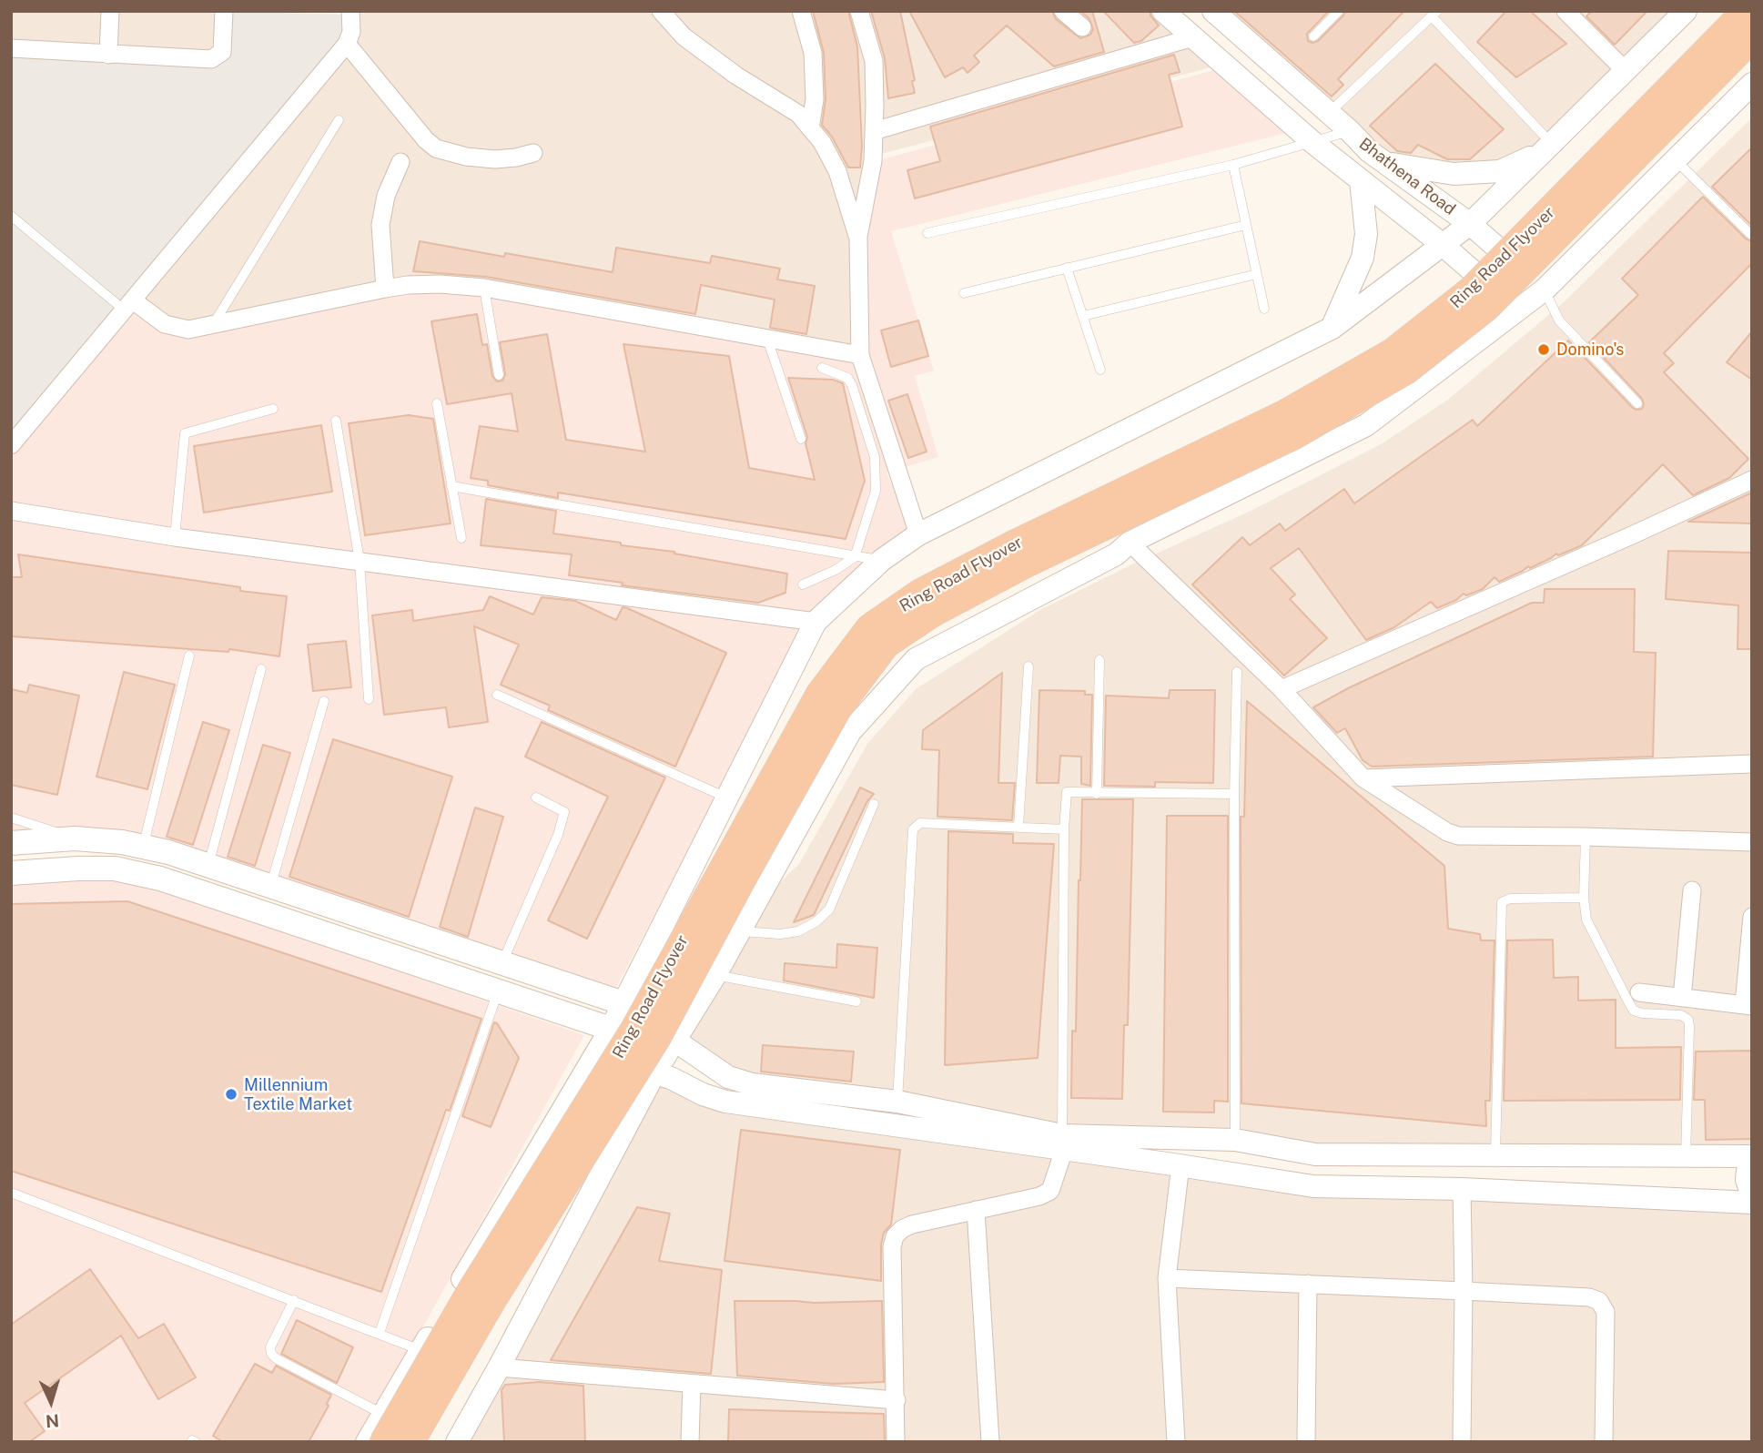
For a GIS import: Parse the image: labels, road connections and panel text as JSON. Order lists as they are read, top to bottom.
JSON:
{
  "streets": {
    "highway": ["Ring Road Flyover"],
    "street": ["Bhathena Road"]
  },
  "places": ["Domino's", "Millennium Textile Market"],
  "north": "bottom"
}
